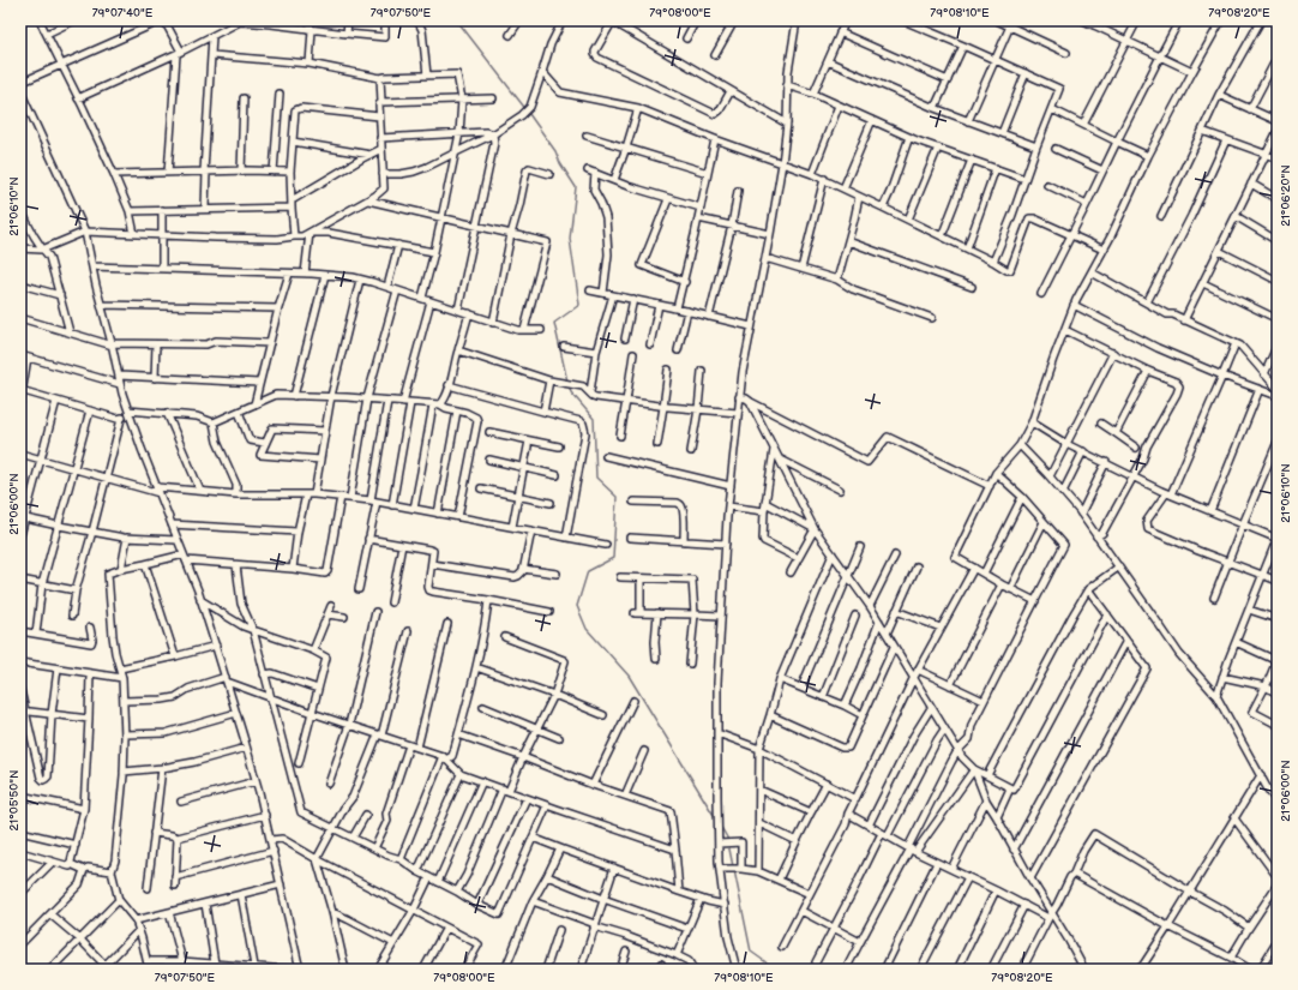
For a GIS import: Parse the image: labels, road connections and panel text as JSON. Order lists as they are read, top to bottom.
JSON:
{
  "coordinates": [
    "79°07'40\"E",
    "79°07'50\"E",
    "79°08'00\"E",
    "79°08'10\"E",
    "79°08'20\"E",
    "21°06'20\"N",
    "21°06'10\"N",
    "21°06'00\"N",
    "21°05'50\"N"
  ]
}
